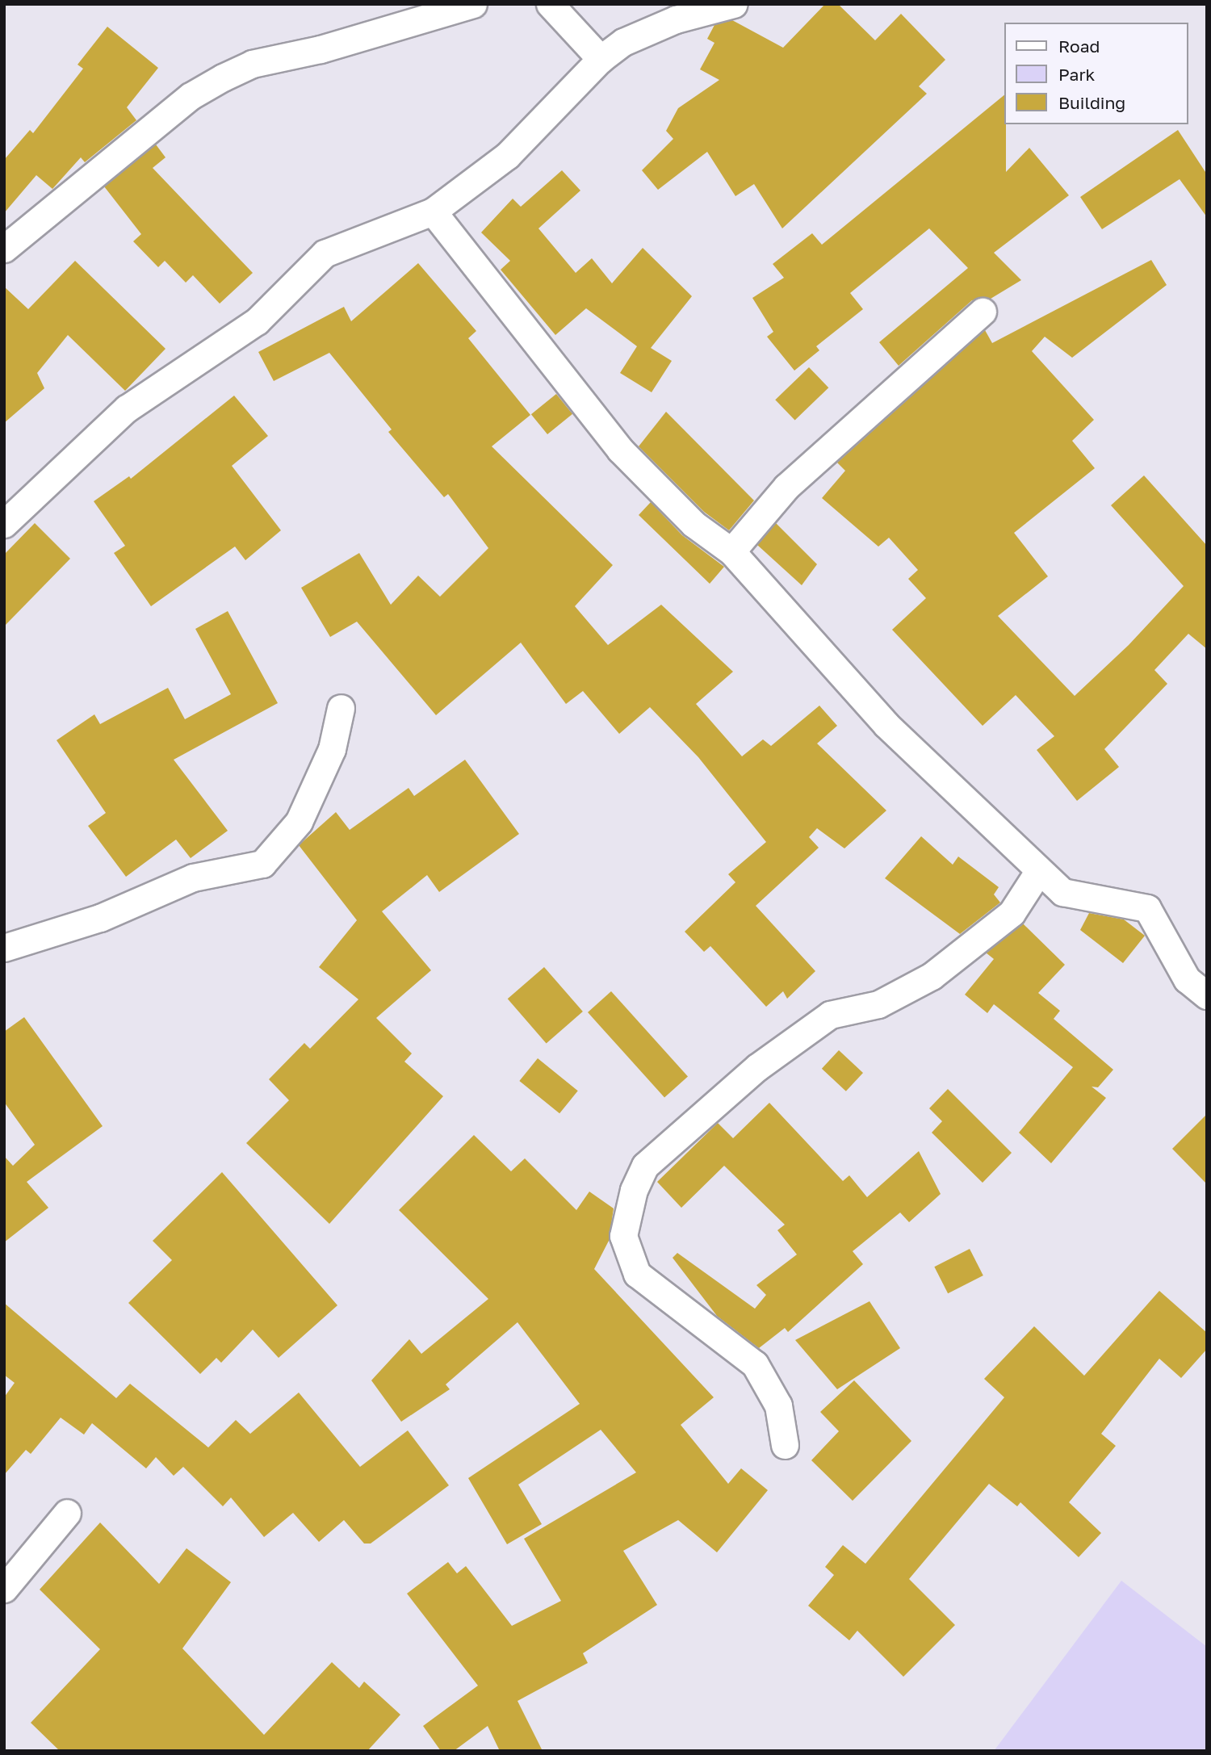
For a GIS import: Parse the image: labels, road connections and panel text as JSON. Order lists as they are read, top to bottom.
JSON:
{
  "legend": ["Road", "Park", "Building"]
}
